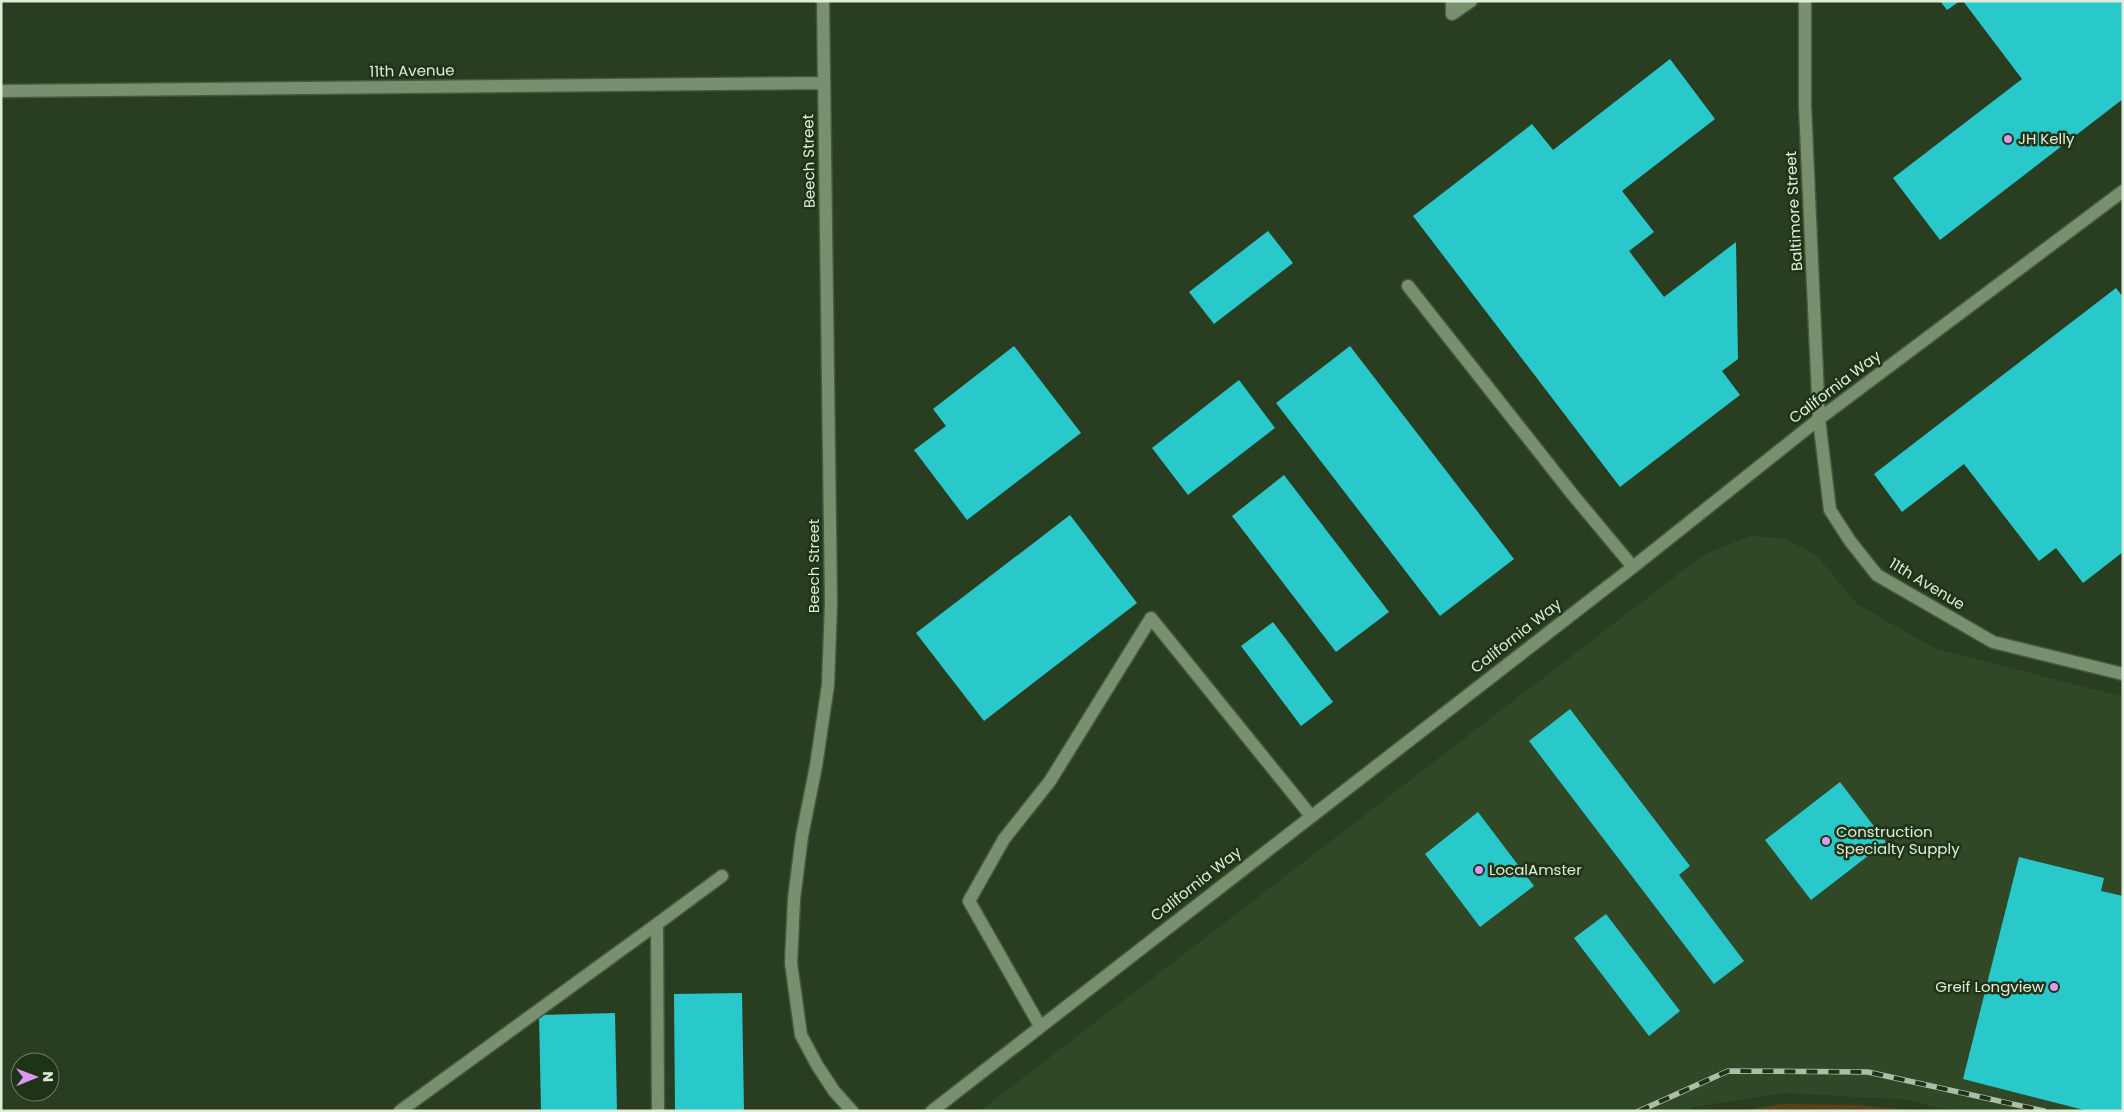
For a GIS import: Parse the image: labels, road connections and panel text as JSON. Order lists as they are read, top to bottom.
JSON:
{
  "streets": {
    "street": [
      "11th Avenue",
      "Beech Street",
      "Baltimore Street",
      "California Way"
    ]
  },
  "crossings": [
    ["11th Avenue", "Beech Street"],
    ["11th Avenue", "Baltimore Street"],
    ["11th Avenue", "California Way"],
    ["Baltimore Street", "California Way"]
  ],
  "places": [
    "JH Kelly",
    "Construction Specialty Supply",
    "LocalAmster",
    "Greif Longview"
  ],
  "north": "right"
}
